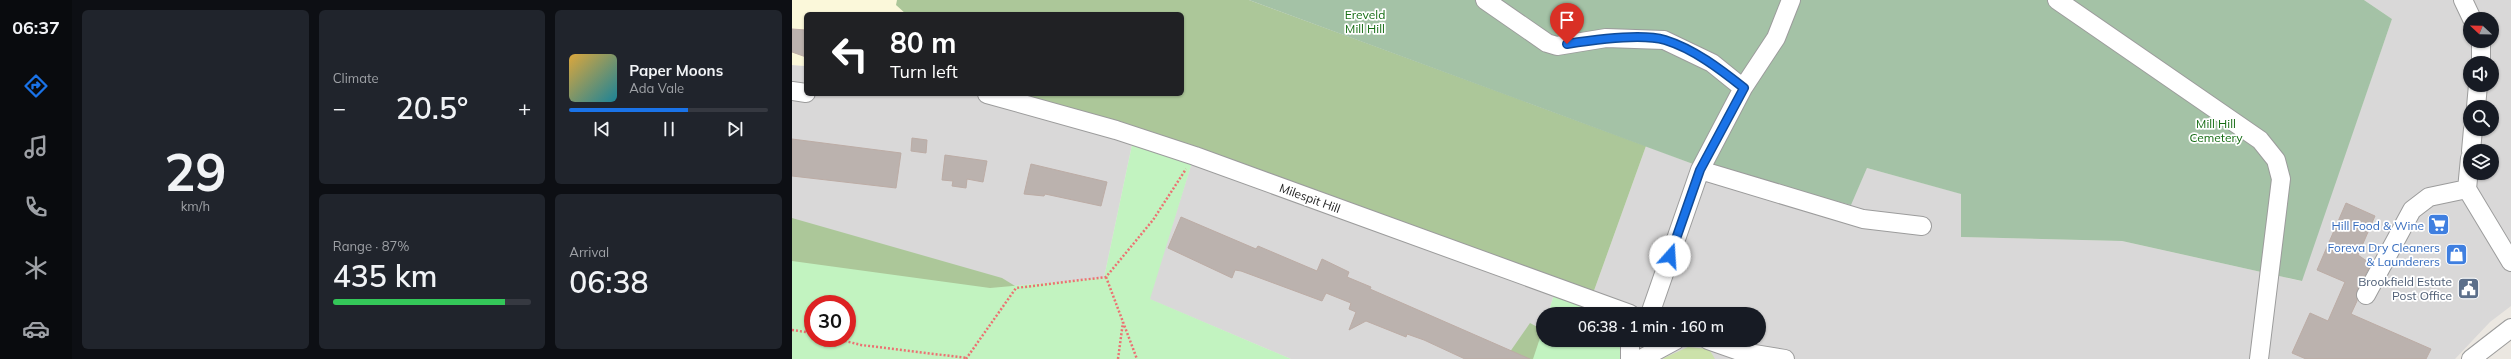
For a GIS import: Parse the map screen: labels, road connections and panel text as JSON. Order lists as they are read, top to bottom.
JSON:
{
  "streets": {
    "street": ["Milespit Hill"]
  },
  "parks": ["Ereveld Mill Hill", "Mill Hill Cemetery"],
  "places": {
    "supermarket": ["Hill Food & Wine"],
    "shop": ["Foreva Dry Cleaners & Launderers"],
    "public building": ["Brookfield Estate Post Office"]
  },
  "north": "left",
  "page": {
    "tabs": "06:37",
    "tile": [
      ["29", "km/h"],
      "Climate",
      ["Range · 87%", "435 km"],
      ["Arrival", "06:38"]
    ],
    "turn": ["80 m", "Turn left"],
    "song": ["Paper Moons", "Ada Vale"],
    "heat": ["−", "20.5°", "+"],
    "limit": "30",
    "trip": "06:38 · 1 min · 160 m"
  }
}
